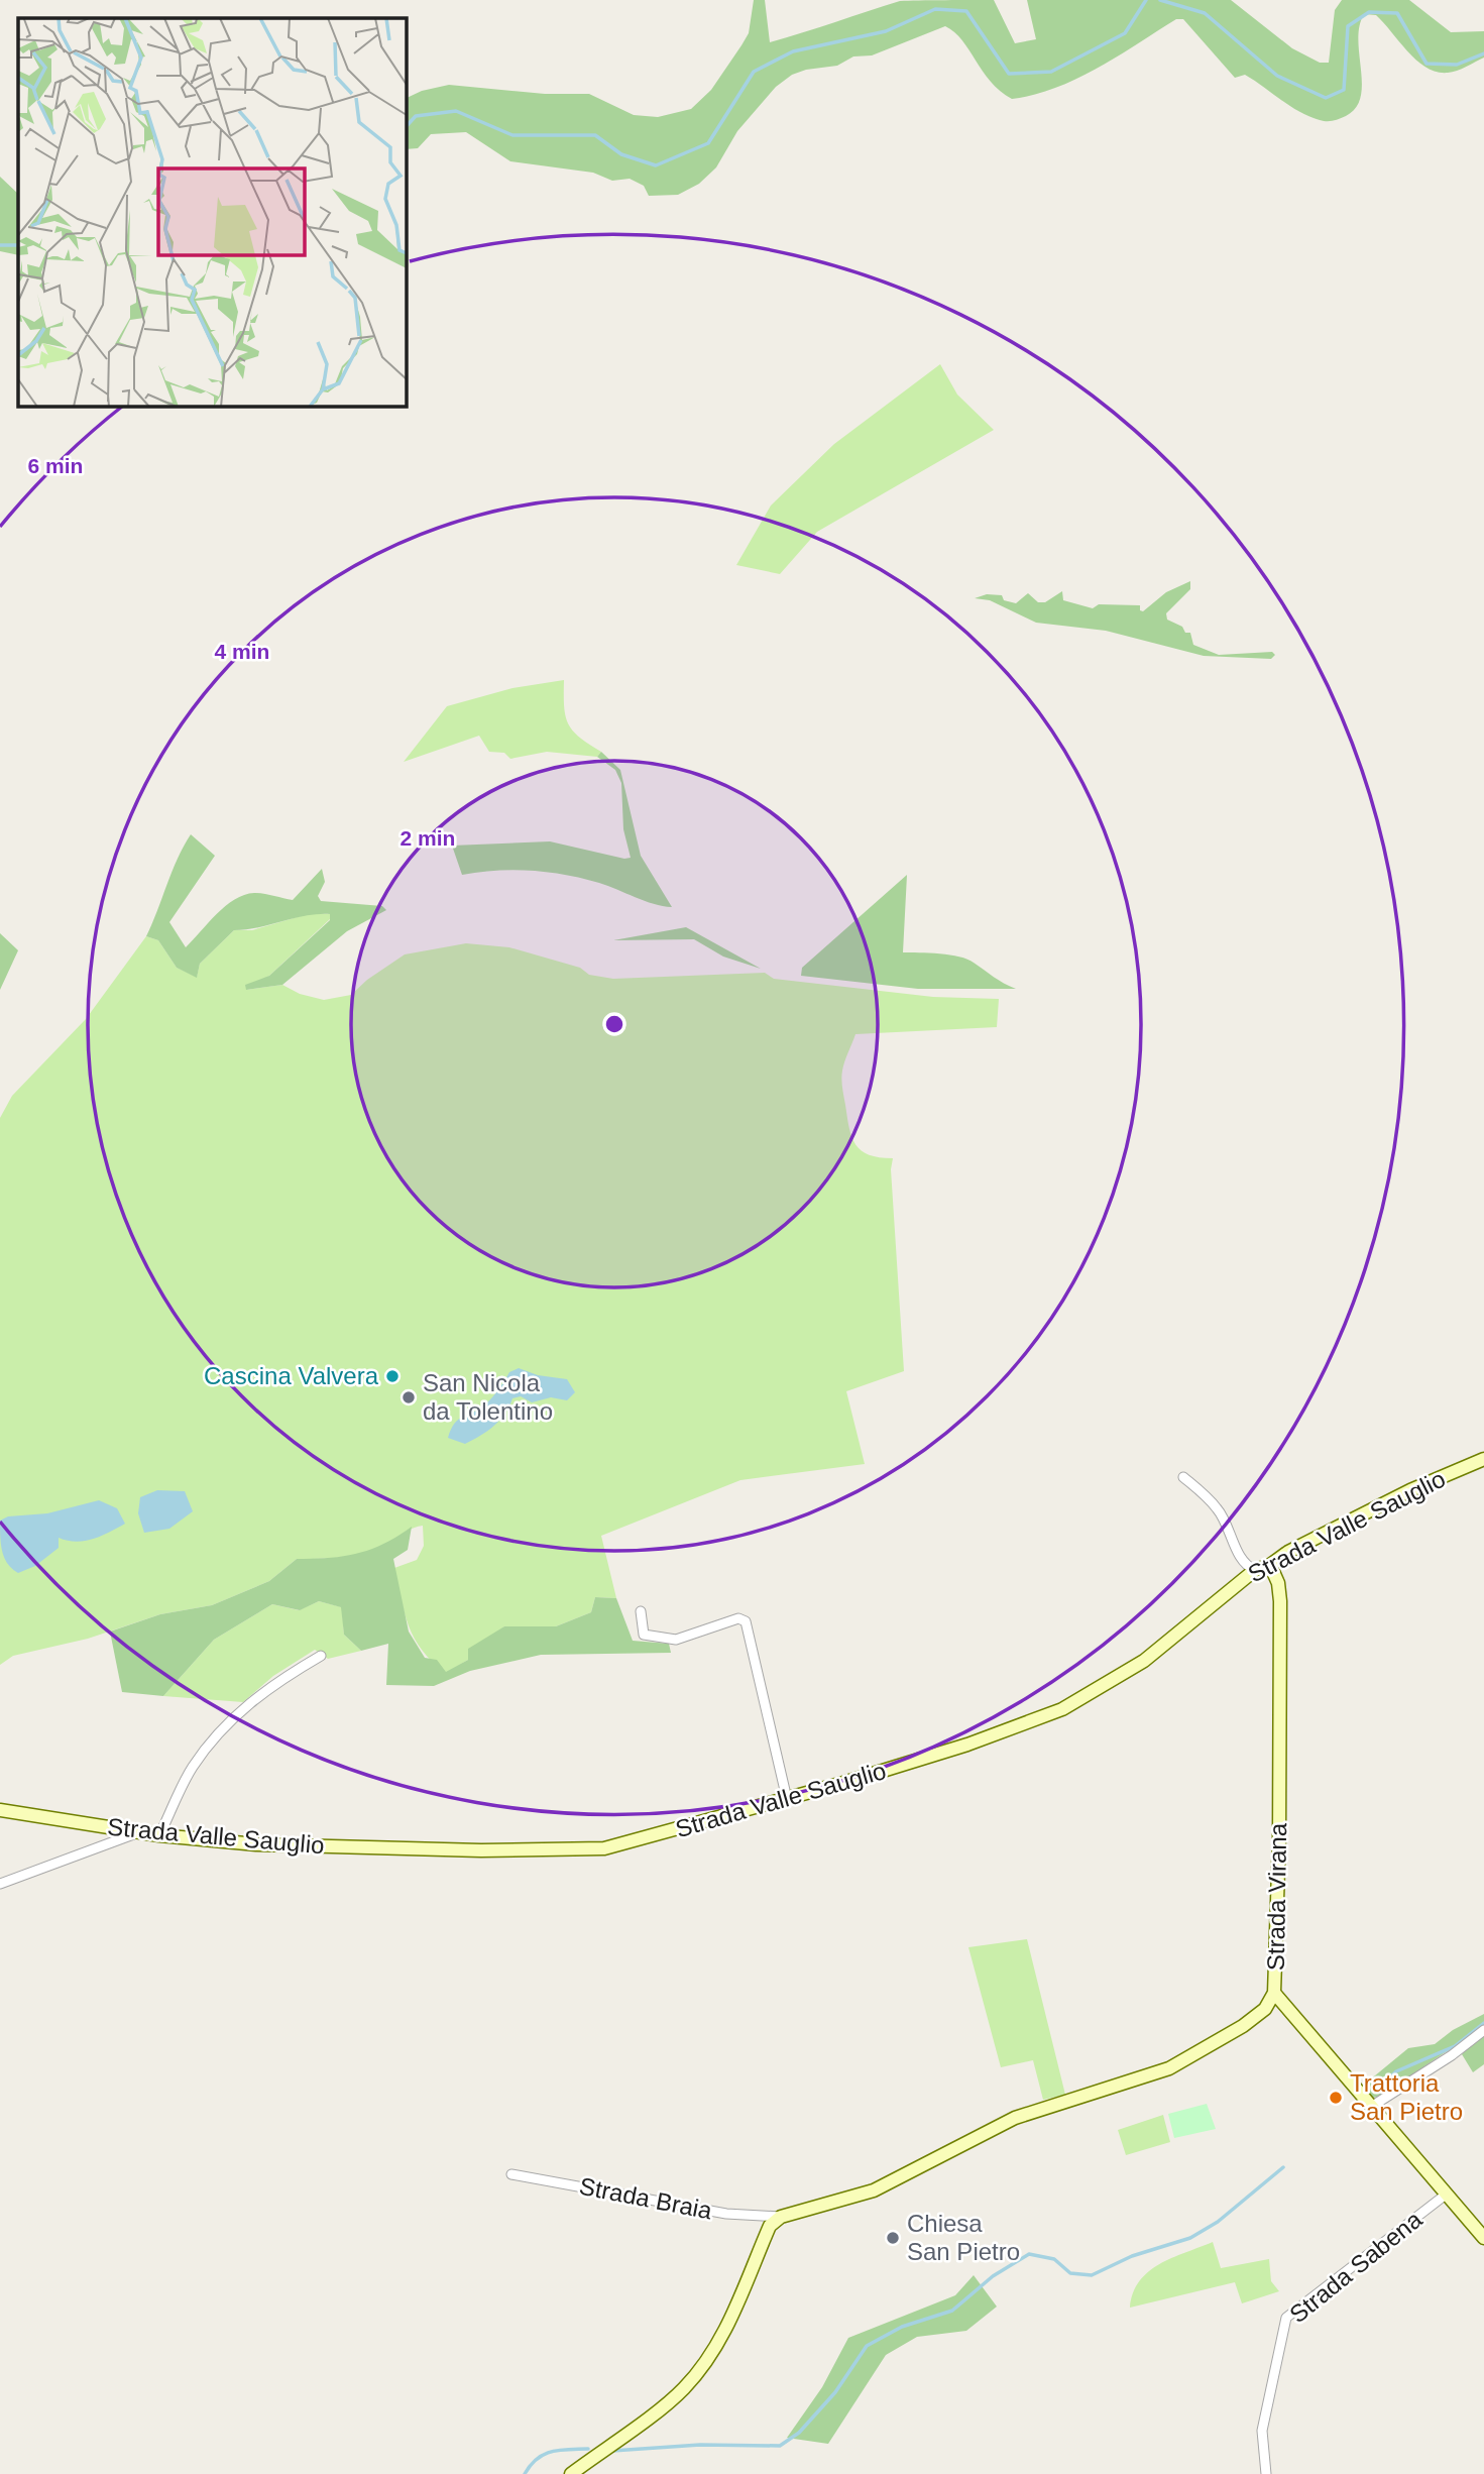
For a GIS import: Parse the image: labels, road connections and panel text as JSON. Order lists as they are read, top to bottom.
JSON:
{
  "streets": {
    "street": [
      "Strada Valle Sauglio",
      "Strada Virana",
      "Strada Braia",
      "Strada Sabena"
    ]
  },
  "crossings": [
    ["Strada Valle Sauglio", "Strada Virana"],
    ["Strada Virana", "Strada Sabena"]
  ],
  "places": [
    "Cascina Valvera",
    "San Nicola da Tolentino",
    "Trattoria San Pietro",
    "Chiesa San Pietro"
  ],
  "rings": ["6 min", "4 min", "2 min"]
}
